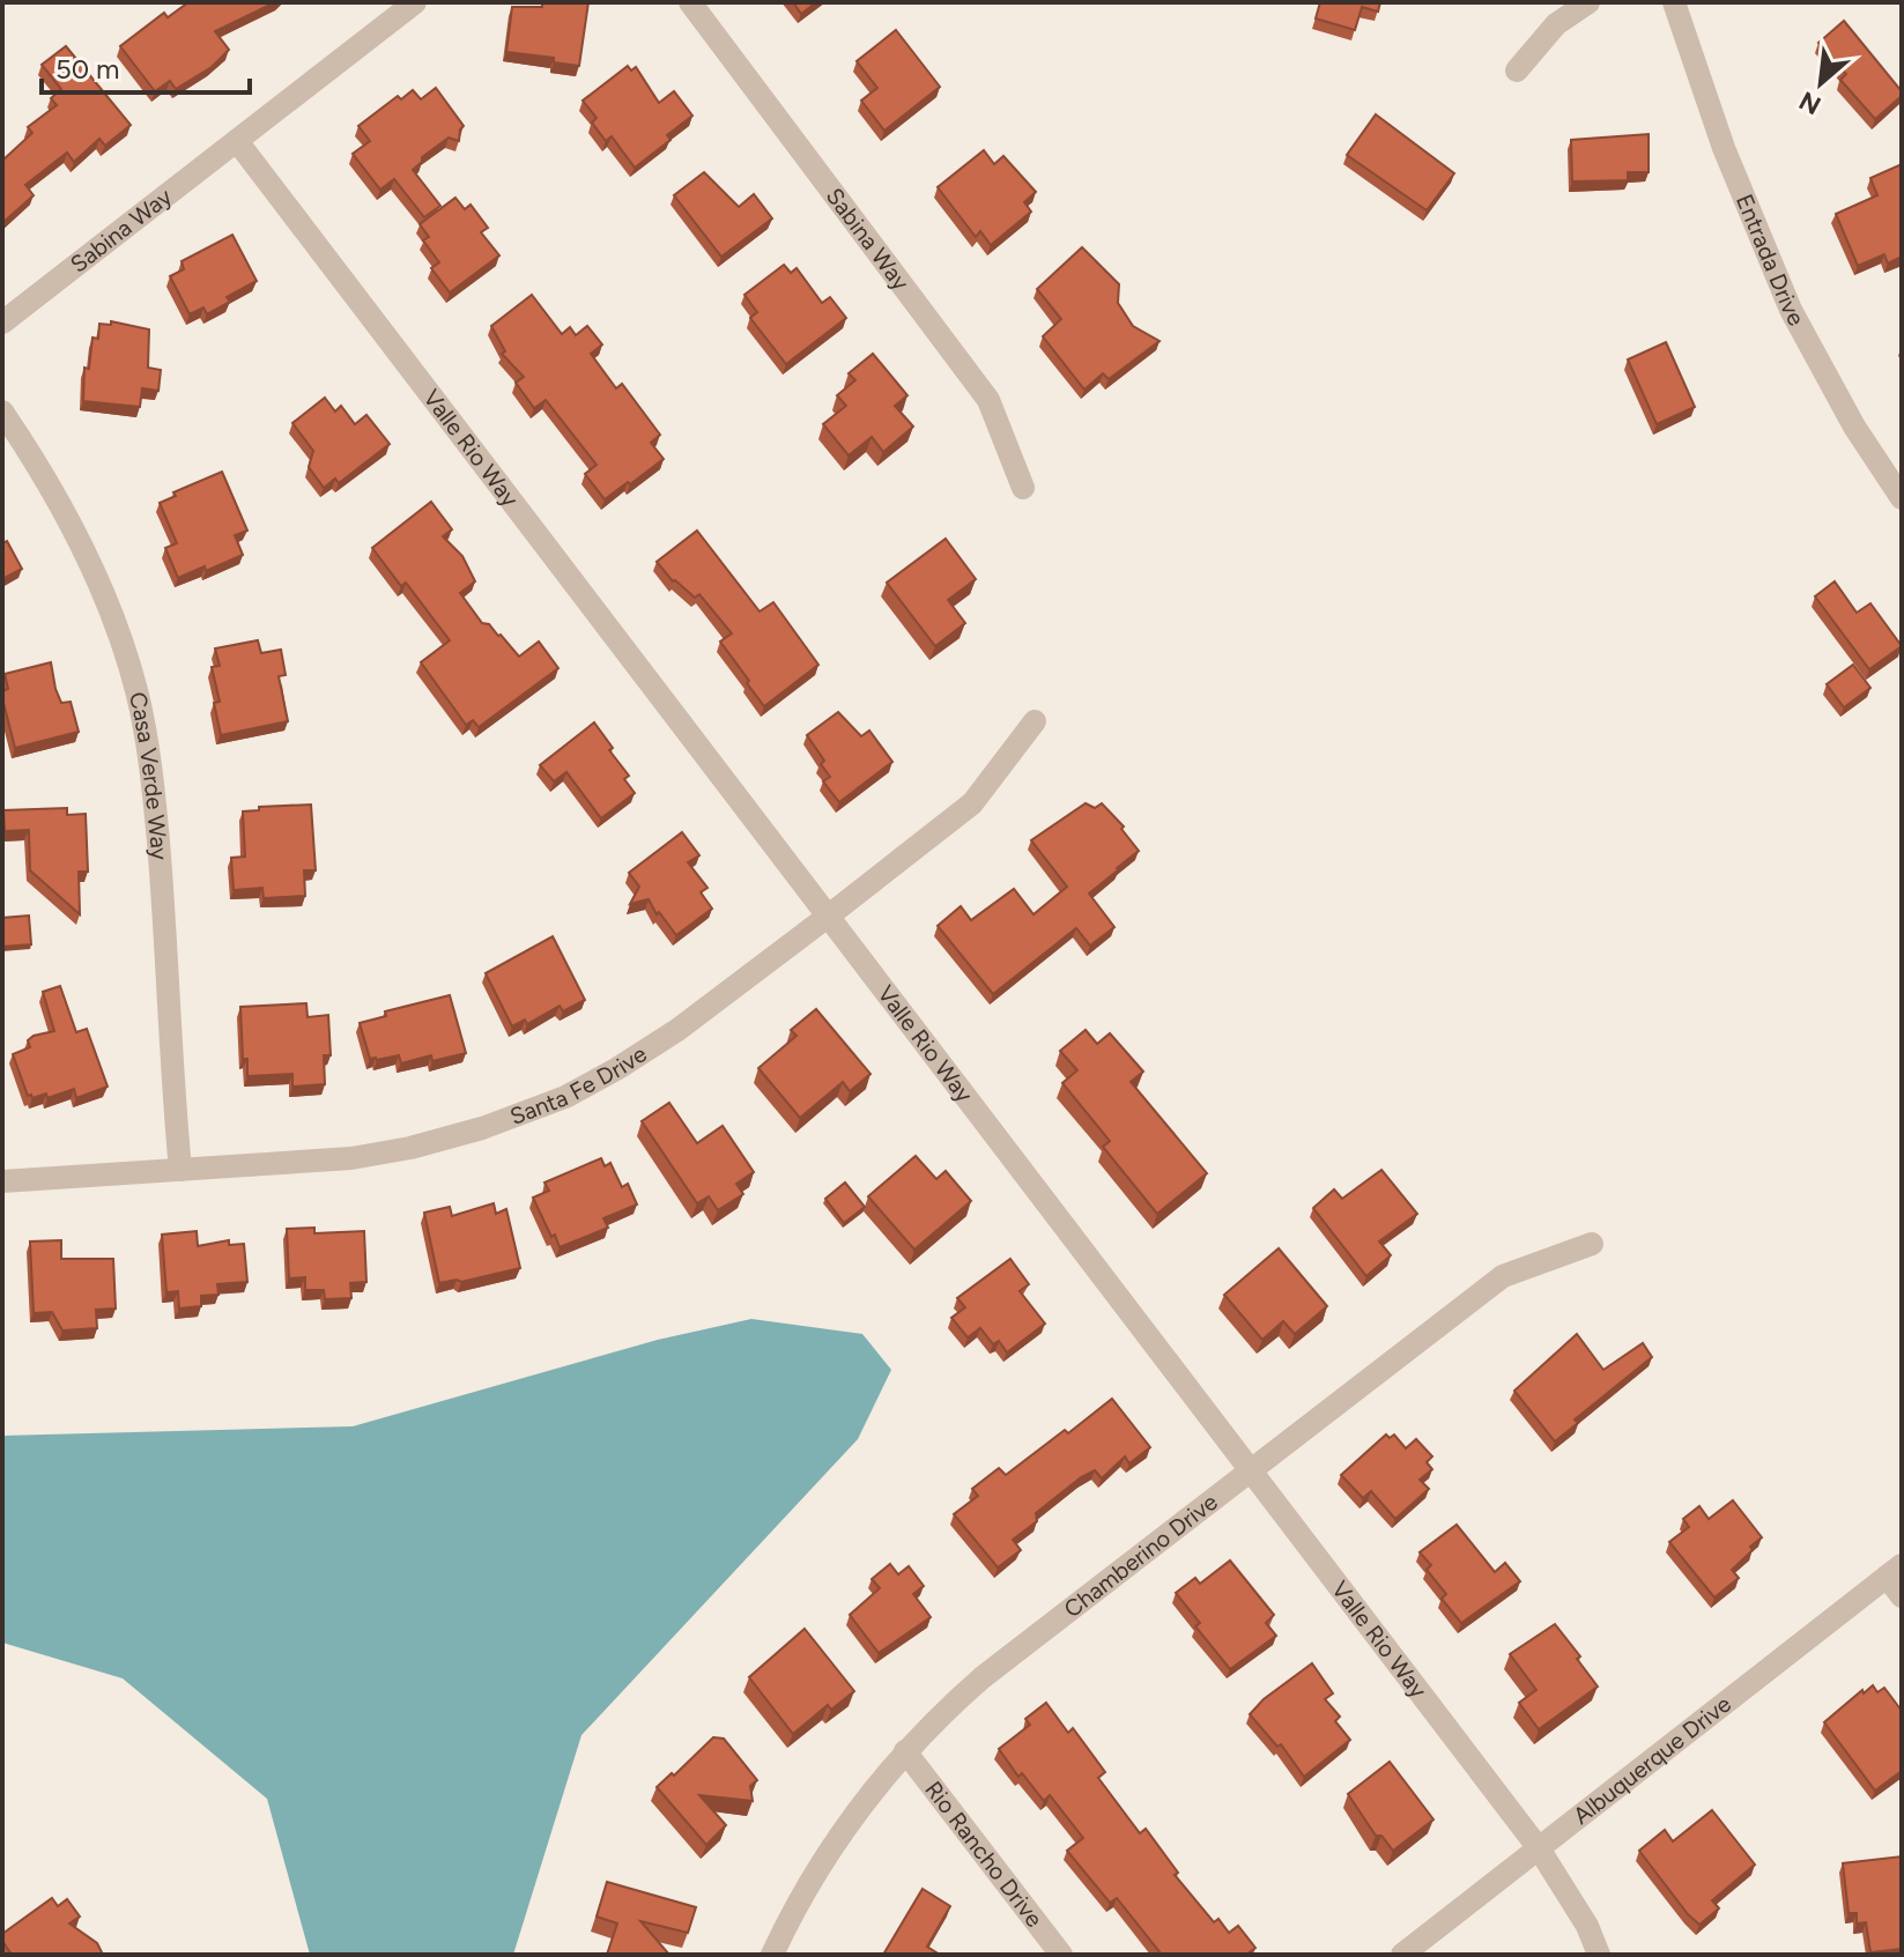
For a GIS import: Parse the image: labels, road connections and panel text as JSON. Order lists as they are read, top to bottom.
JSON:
{
  "streets": {
    "street": [
      "Sabina Way",
      "Entrada Drive",
      "Valle Rio Way",
      "Casa Verde Way",
      "Santa Fe Drive",
      "Chamberino Drive",
      "Albuquerque Drive",
      "Rio Rancho Drive"
    ]
  },
  "crossings": [
    ["Sabina Way", "Valle Rio Way"],
    ["Valle Rio Way", "Santa Fe Drive"],
    ["Valle Rio Way", "Chamberino Drive"],
    ["Valle Rio Way", "Albuquerque Drive"],
    ["Casa Verde Way", "Santa Fe Drive"],
    ["Chamberino Drive", "Rio Rancho Drive"]
  ],
  "scale_bar": "50 m",
  "north": "bottom left"
}
